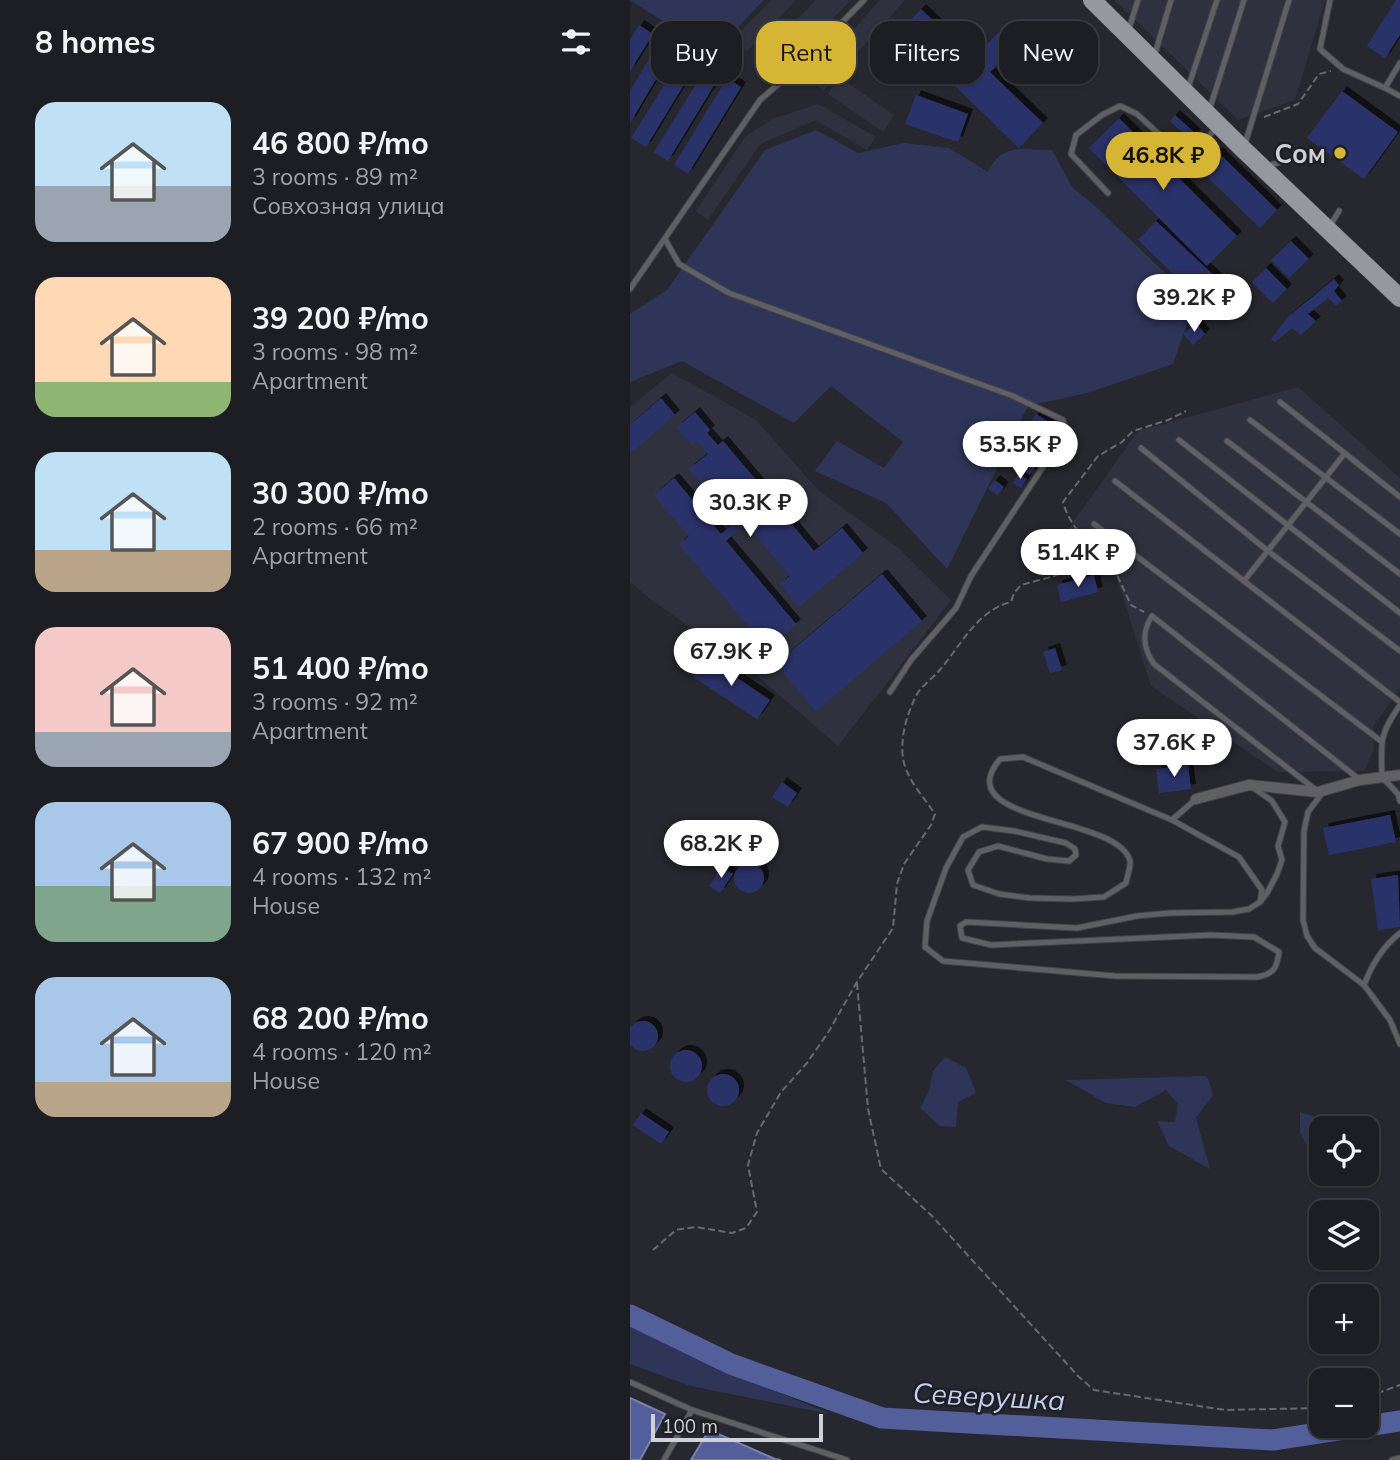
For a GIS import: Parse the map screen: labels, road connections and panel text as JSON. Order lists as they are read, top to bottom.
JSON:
{
  "water": ["Северушка"],
  "places": ["Сом"],
  "scale_bar": "100 m",
  "page": {
    "heading": "8 homes",
    "chip": [
      "Buy",
      "Rent",
      "Filters",
      "New"
    ],
    "list": [
      {
        "name": "46 800 ₽/mo",
        "note": "3 rooms · 89 m² · Совхозная улица"
      },
      {
        "name": "39 200 ₽/mo",
        "note": "3 rooms · 98 m² · Apartment"
      },
      {
        "name": "30 300 ₽/mo",
        "note": "2 rooms · 66 m² · Apartment"
      },
      {
        "name": "51 400 ₽/mo",
        "note": "3 rooms · 92 m² · Apartment"
      },
      {
        "name": "67 900 ₽/mo",
        "note": "4 rooms · 132 m² · House"
      },
      {
        "name": "68 200 ₽/mo",
        "note": "4 rooms · 120 m² · House"
      }
    ],
    "price": [
      "46.8K ₽",
      "39.2K ₽",
      "53.5K ₽",
      "30.3K ₽",
      "51.4K ₽",
      "67.9K ₽",
      "37.6K ₽",
      "68.2K ₽"
    ],
    "map_buttons": ["+", "−"],
    "scale": "100 m"
  }
}
